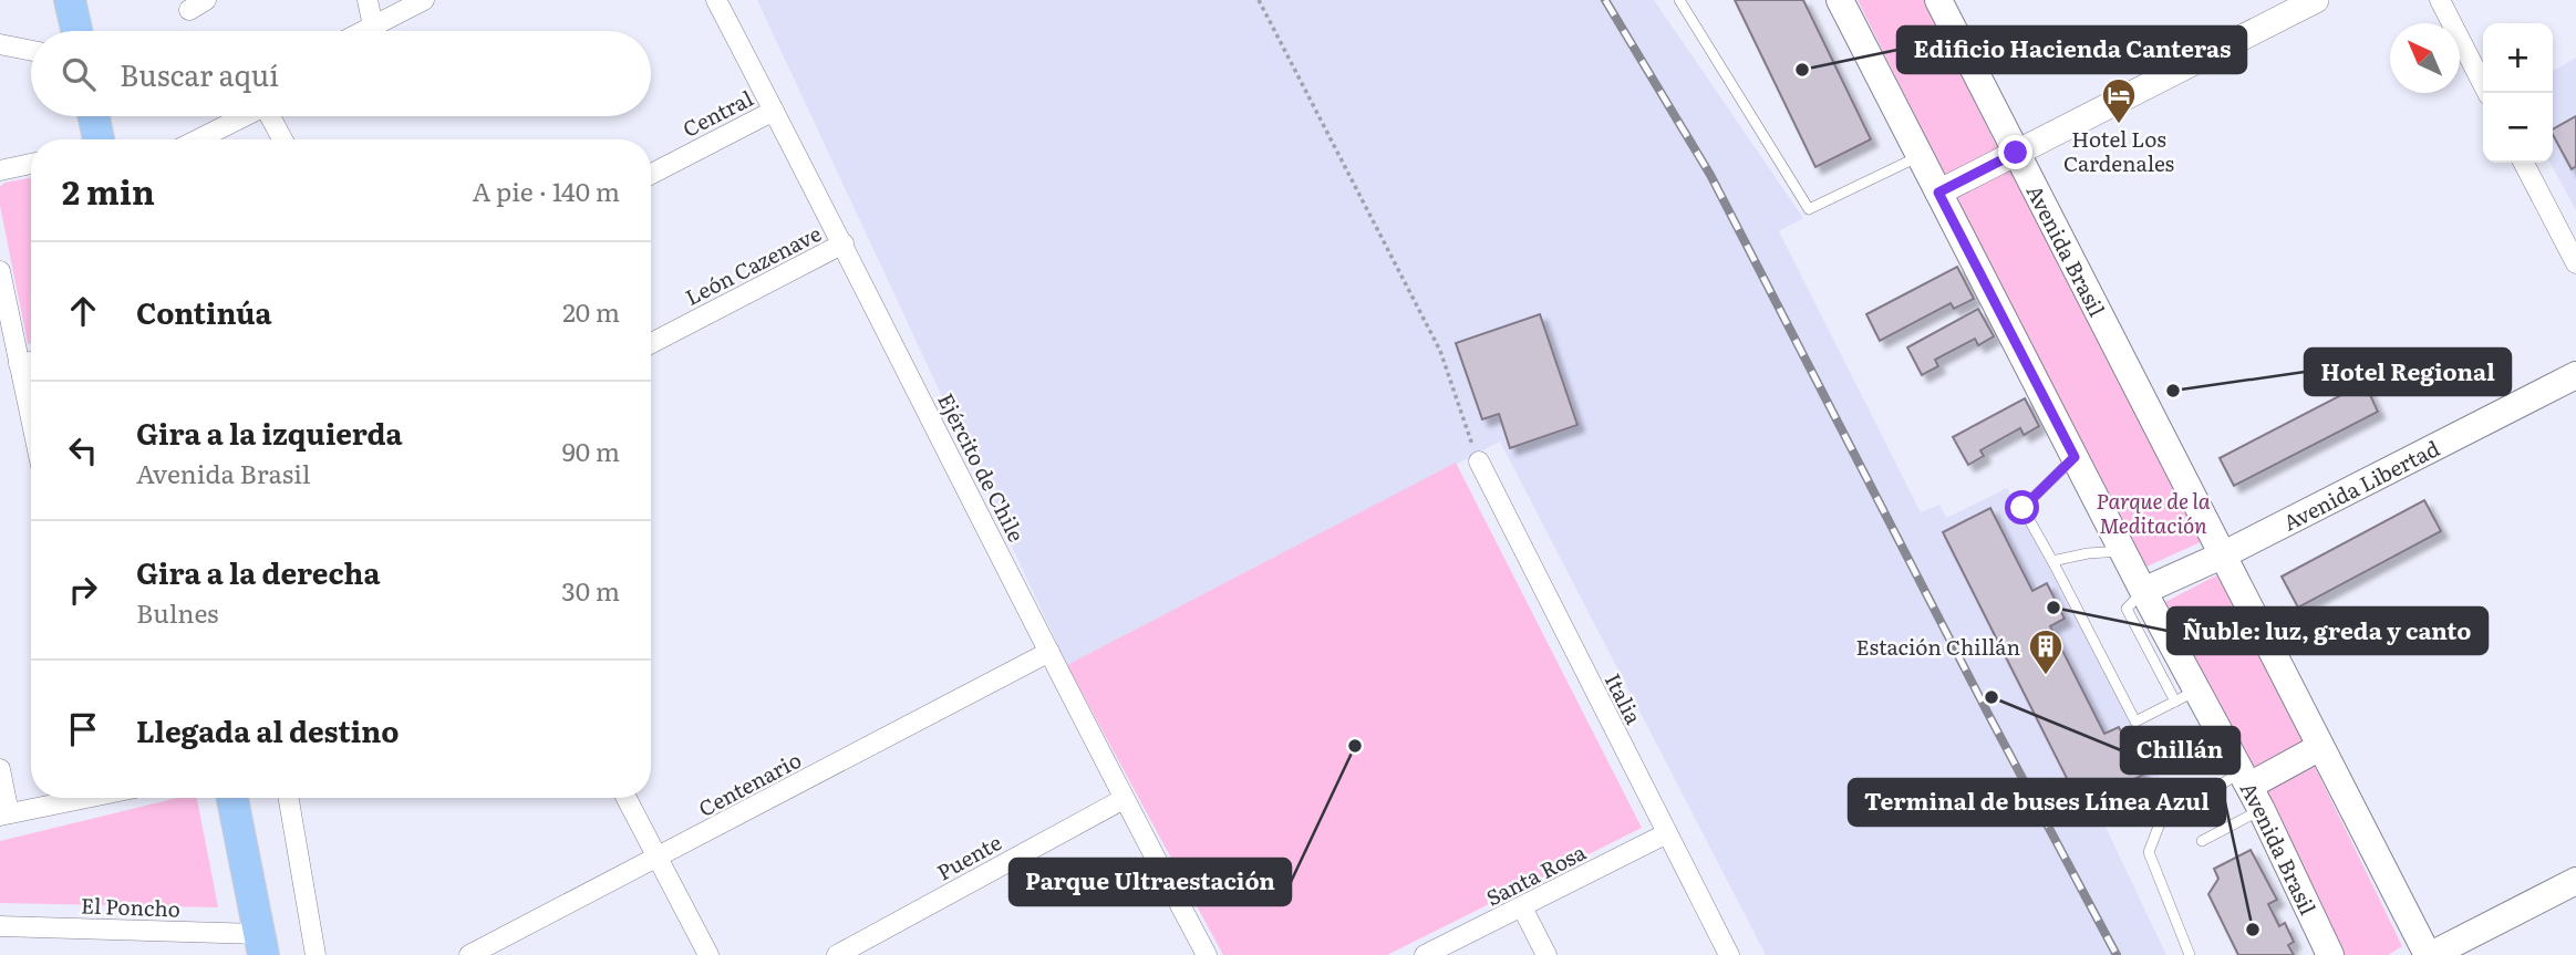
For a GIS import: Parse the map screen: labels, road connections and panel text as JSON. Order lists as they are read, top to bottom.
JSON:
{
  "streets": {
    "main road": ["Avenida Brasil", "Avenida Libertad"],
    "street": [
      "Central",
      "León Cazenave",
      "Ejército de Chile",
      "Italia",
      "Centenario",
      "Puente",
      "Santa Rosa",
      "El Poncho"
    ]
  },
  "crossings": [
    ["Central", "Ejército de Chile"],
    ["Avenida Brasil", "Avenida Libertad"],
    ["León Cazenave", "Ejército de Chile"],
    ["Ejército de Chile", "Centenario"],
    ["Ejército de Chile", "Puente"],
    ["Italia", "Santa Rosa"]
  ],
  "parks": ["Parque de la Meditación"],
  "places": {
    "other": [
      "Edificio Hacienda Canteras",
      "Hotel Regional",
      "Ñuble: luz, greda y canto",
      "Chillán",
      "Parque Ultraestación",
      "Terminal de buses Línea Azul"
    ],
    "hotel": ["Hotel Los Cardenales"],
    "building": ["Estación Chillán"]
  },
  "north": "top left",
  "page": {
    "map_buttons": ["+", "−"],
    "search": "Buscar aquí",
    "heading": ["2 min", "A pie · 140 m"],
    "list": [
      ["Continúa", "20 m"],
      ["Gira a la izquierda", "Avenida Brasil", "90 m"],
      ["Gira a la derecha", "Bulnes", "30 m"],
      "Llegada al destino"
    ]
  }
}
